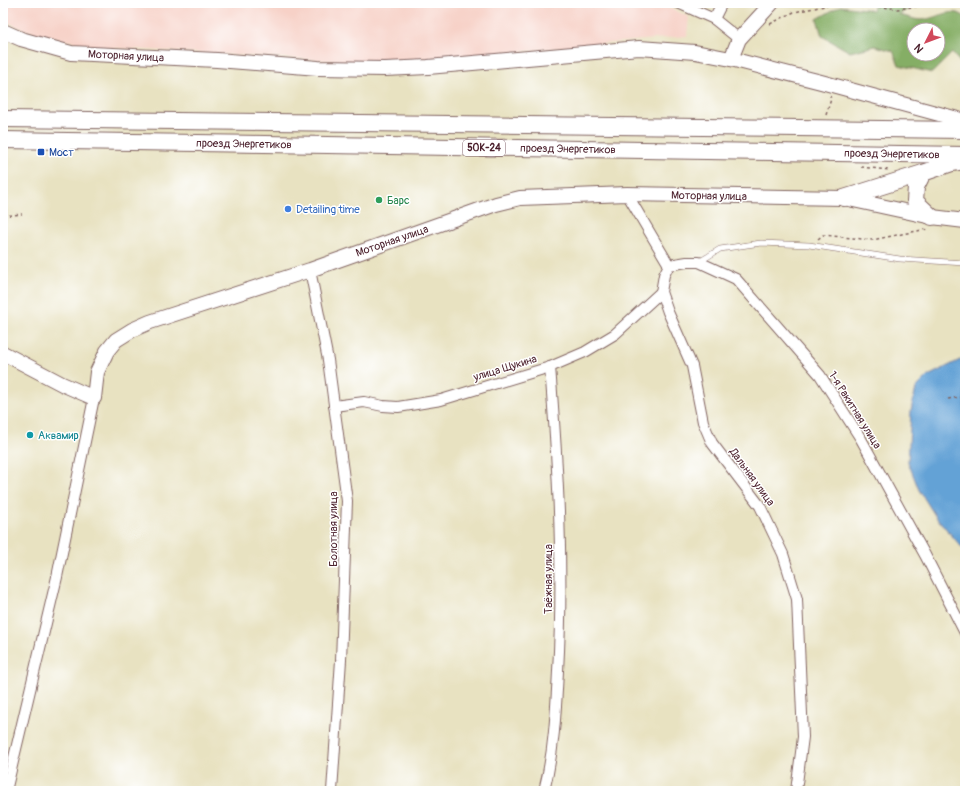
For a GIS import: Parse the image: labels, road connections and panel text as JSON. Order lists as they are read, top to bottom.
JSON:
{
  "streets": {
    "main road": ["проезд Энергетиков", "50К-24"],
    "street": [
      "Моторная улица",
      "улица Щукина",
      "1-я Ракитная улица",
      "Дальняя улица",
      "Болотная улица",
      "Таёжная улица"
    ]
  },
  "crossings": [
    ["Моторная улица", "Болотная улица"],
    ["улица Щукина", "Дальняя улица"],
    ["улица Щукина", "Болотная улица"],
    ["улица Щукина", "Таёжная улица"]
  ],
  "places": {
    "transit": ["Мост"],
    "other": ["Барс", "Detailing time", "Аквамир"]
  },
  "north": "bottom left"
}
